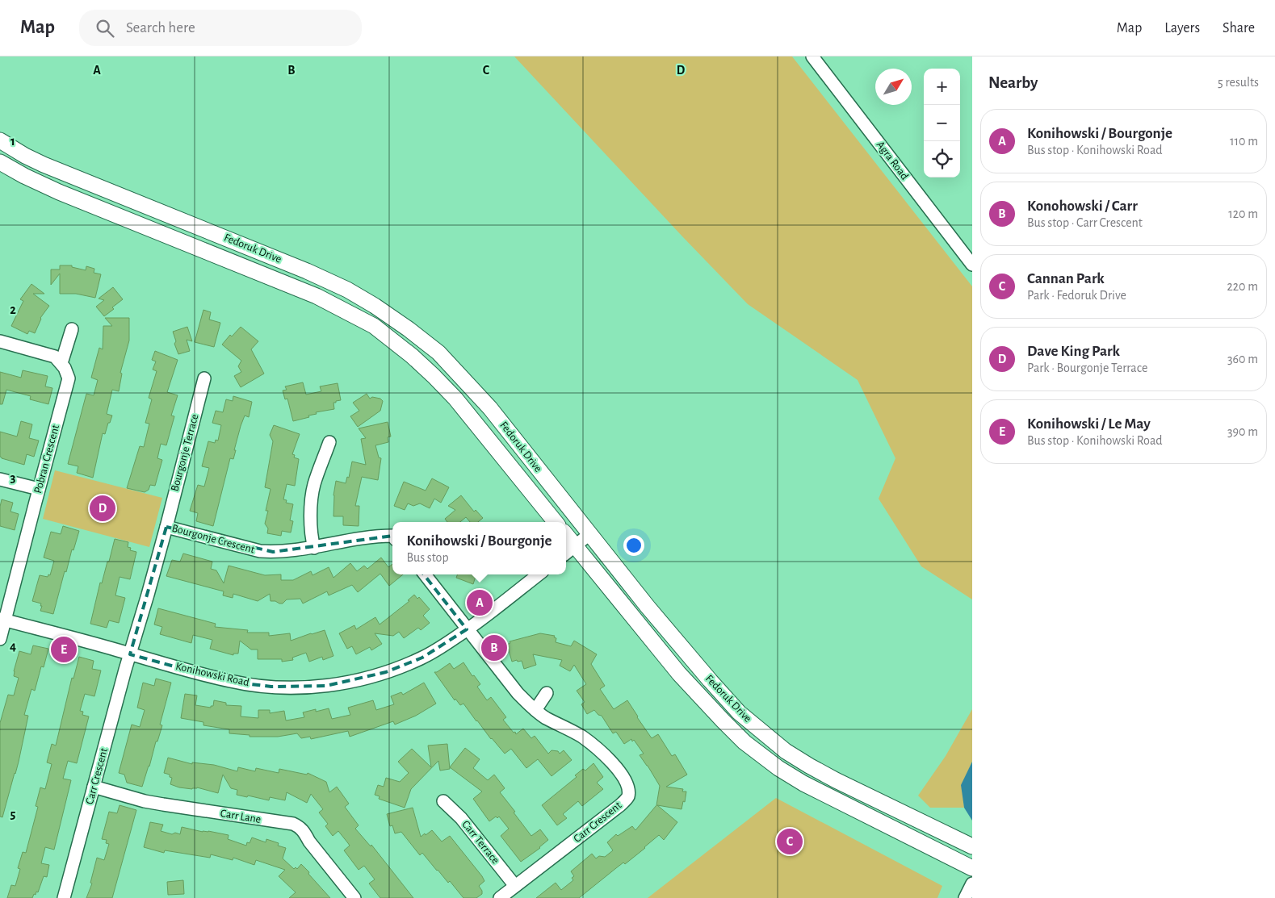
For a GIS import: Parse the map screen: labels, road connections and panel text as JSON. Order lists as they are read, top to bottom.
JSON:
{
  "streets": {
    "main road": ["Fedoruk Drive"],
    "street": [
      "Agra Road",
      "Bourgonje Terrace",
      "Pobran Crescent",
      "Bourgonje Crescent",
      "Konihowski Road",
      "Carr Crescent",
      "Carr Lane",
      "Carr Terrace"
    ]
  },
  "crossings": [
    ["Bourgonje Terrace", "Bourgonje Crescent"],
    ["Pobran Crescent", "Konihowski Road"],
    ["Bourgonje Crescent", "Konihowski Road"],
    ["Bourgonje Crescent", "Carr Crescent"],
    ["Konihowski Road", "Carr Crescent"],
    ["Carr Crescent", "Carr Lane"],
    ["Carr Crescent", "Carr Terrace"]
  ],
  "north": "top right",
  "page": {
    "header": "Map",
    "search": "Search here",
    "nav": ["Map", "Layers", "Share"],
    "heading": ["Nearby", "5 results"],
    "map_buttons": ["+", "−"],
    "list": [
      {
        "mark": "A",
        "name": "Konihowski / Bourgonje",
        "note": "Bus stop · Konihowski Road",
        "value": "110 m"
      },
      {
        "mark": "B",
        "name": "Konohowski / Carr",
        "note": "Bus stop · Carr Crescent",
        "value": "120 m"
      },
      {
        "mark": "C",
        "name": "Cannan Park",
        "note": "Park · Fedoruk Drive",
        "value": "220 m"
      },
      {
        "mark": "D",
        "name": "Dave King Park",
        "note": "Park · Bourgonje Terrace",
        "value": "360 m"
      },
      {
        "mark": "E",
        "name": "Konihowski / Le May",
        "note": "Bus stop · Konihowski Road",
        "value": "390 m"
      }
    ],
    "pins": [
      "D",
      "A",
      "B",
      "E",
      "C"
    ],
    "popup": ["Konihowski / Bourgonje", "Bus stop"]
  },
  "grid": {
    "columns": [
      "A",
      "B",
      "C",
      "D"
    ],
    "rows": [
      "1",
      "2",
      "3",
      "4",
      "5"
    ]
  }
}
